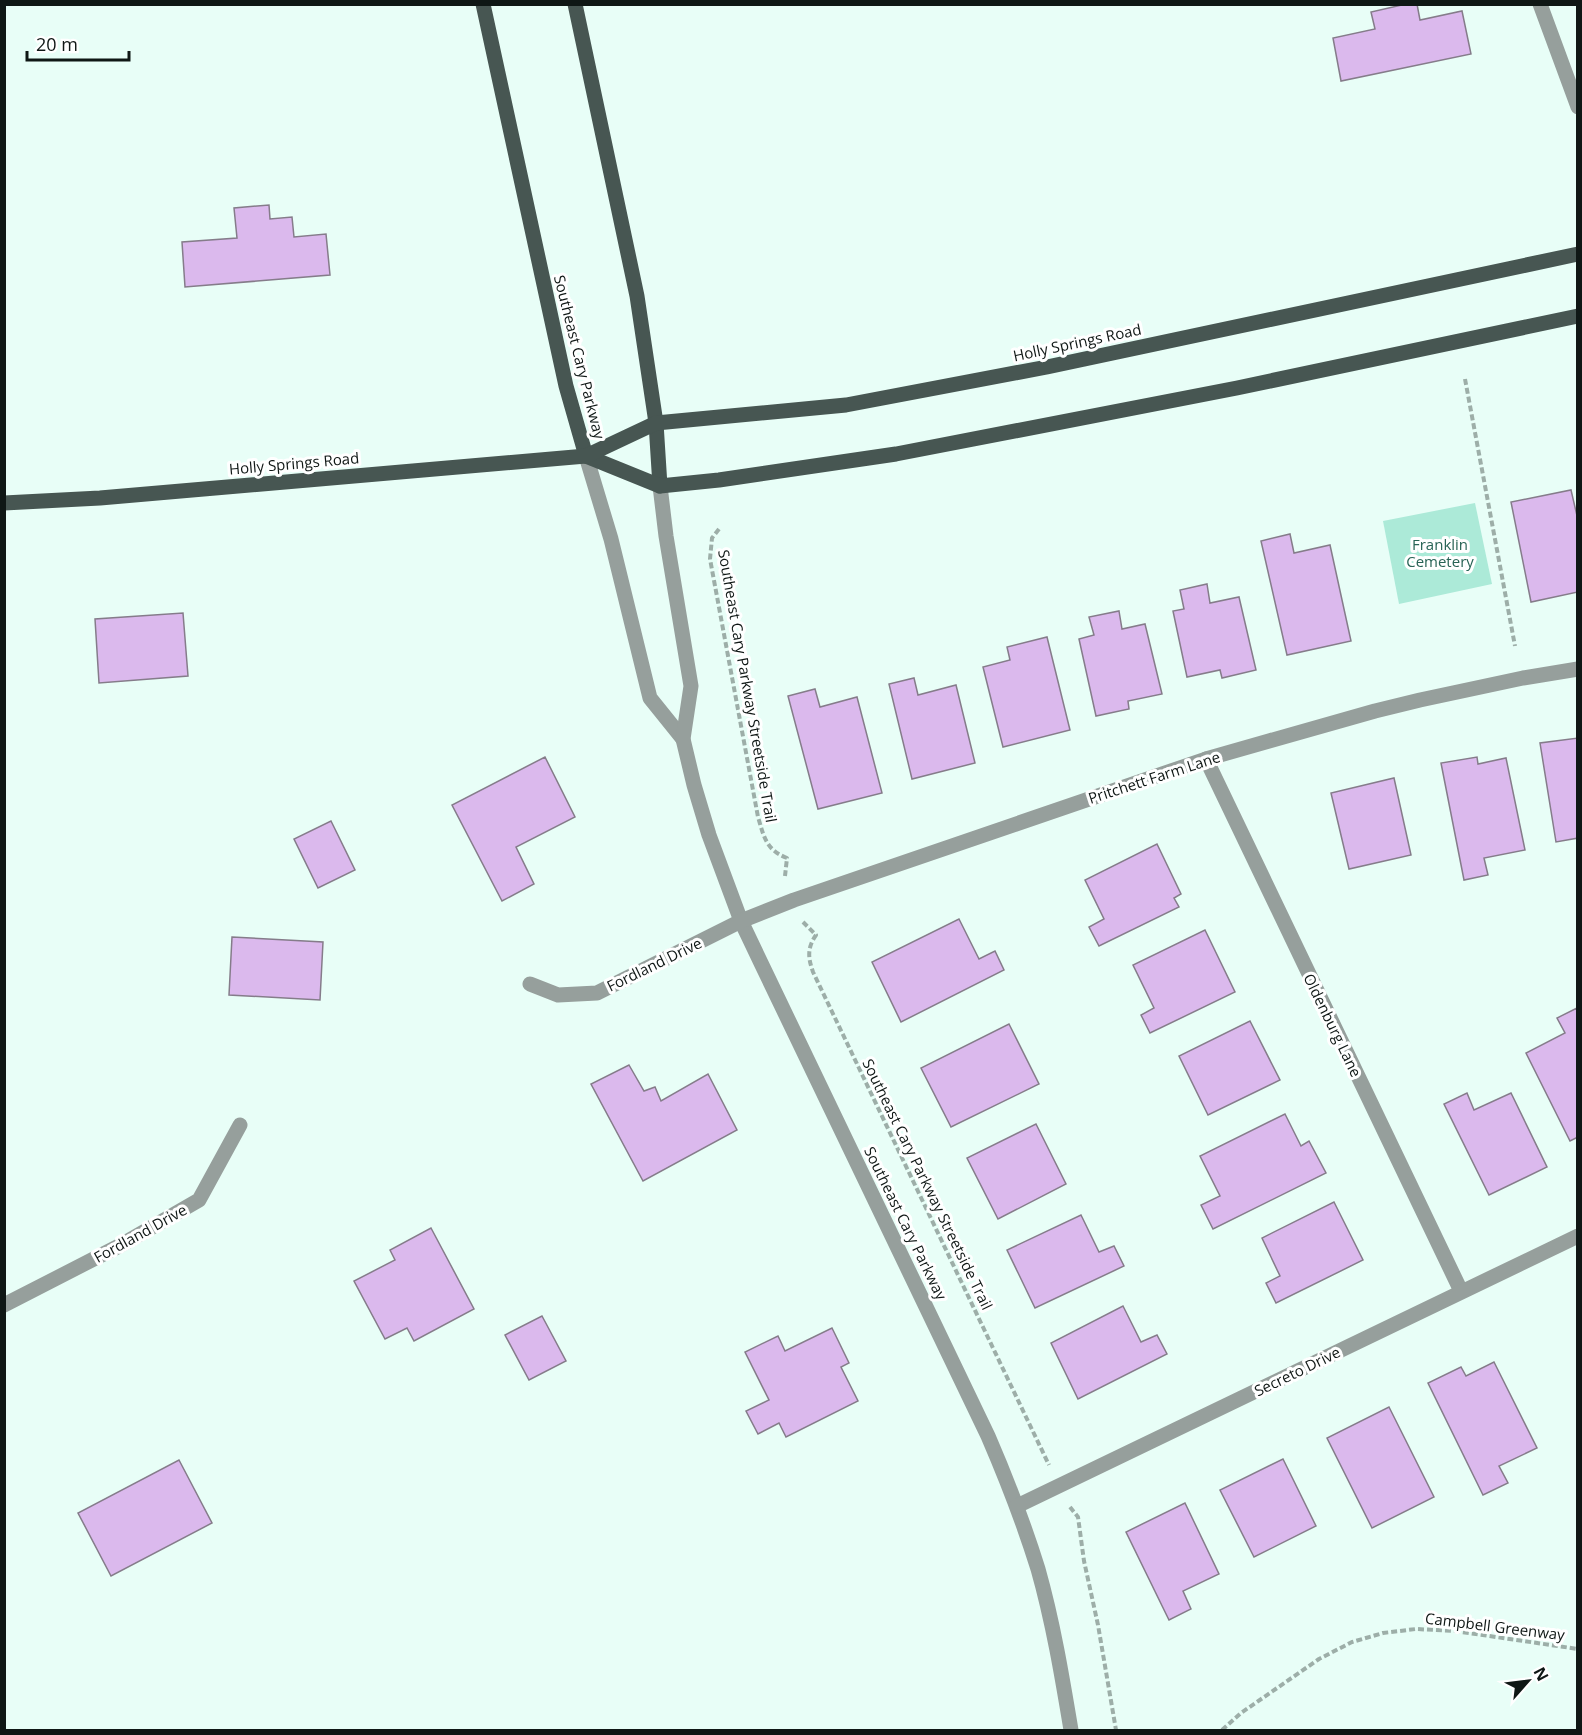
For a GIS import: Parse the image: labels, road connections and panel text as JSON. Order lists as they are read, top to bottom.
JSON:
{
  "streets": {
    "main road": ["Holly Springs Road", "Southeast Cary Parkway"],
    "street": [
      "Pritchett Farm Lane",
      "Fordland Drive",
      "Oldenburg Lane",
      "Secreto Drive"
    ],
    "path": ["Southeast Cary Parkway Streetside Trail", "Campbell Greenway"]
  },
  "crossings": [
    ["Holly Springs Road", "Southeast Cary Parkway"],
    ["Southeast Cary Parkway", "Pritchett Farm Lane"],
    ["Southeast Cary Parkway", "Fordland Drive"],
    ["Southeast Cary Parkway", "Secreto Drive"],
    ["Pritchett Farm Lane", "Fordland Drive"],
    ["Pritchett Farm Lane", "Oldenburg Lane"],
    ["Oldenburg Lane", "Secreto Drive"]
  ],
  "parks": ["Franklin Cemetery"],
  "scale_bar": "20 m",
  "north": "top right"
}
